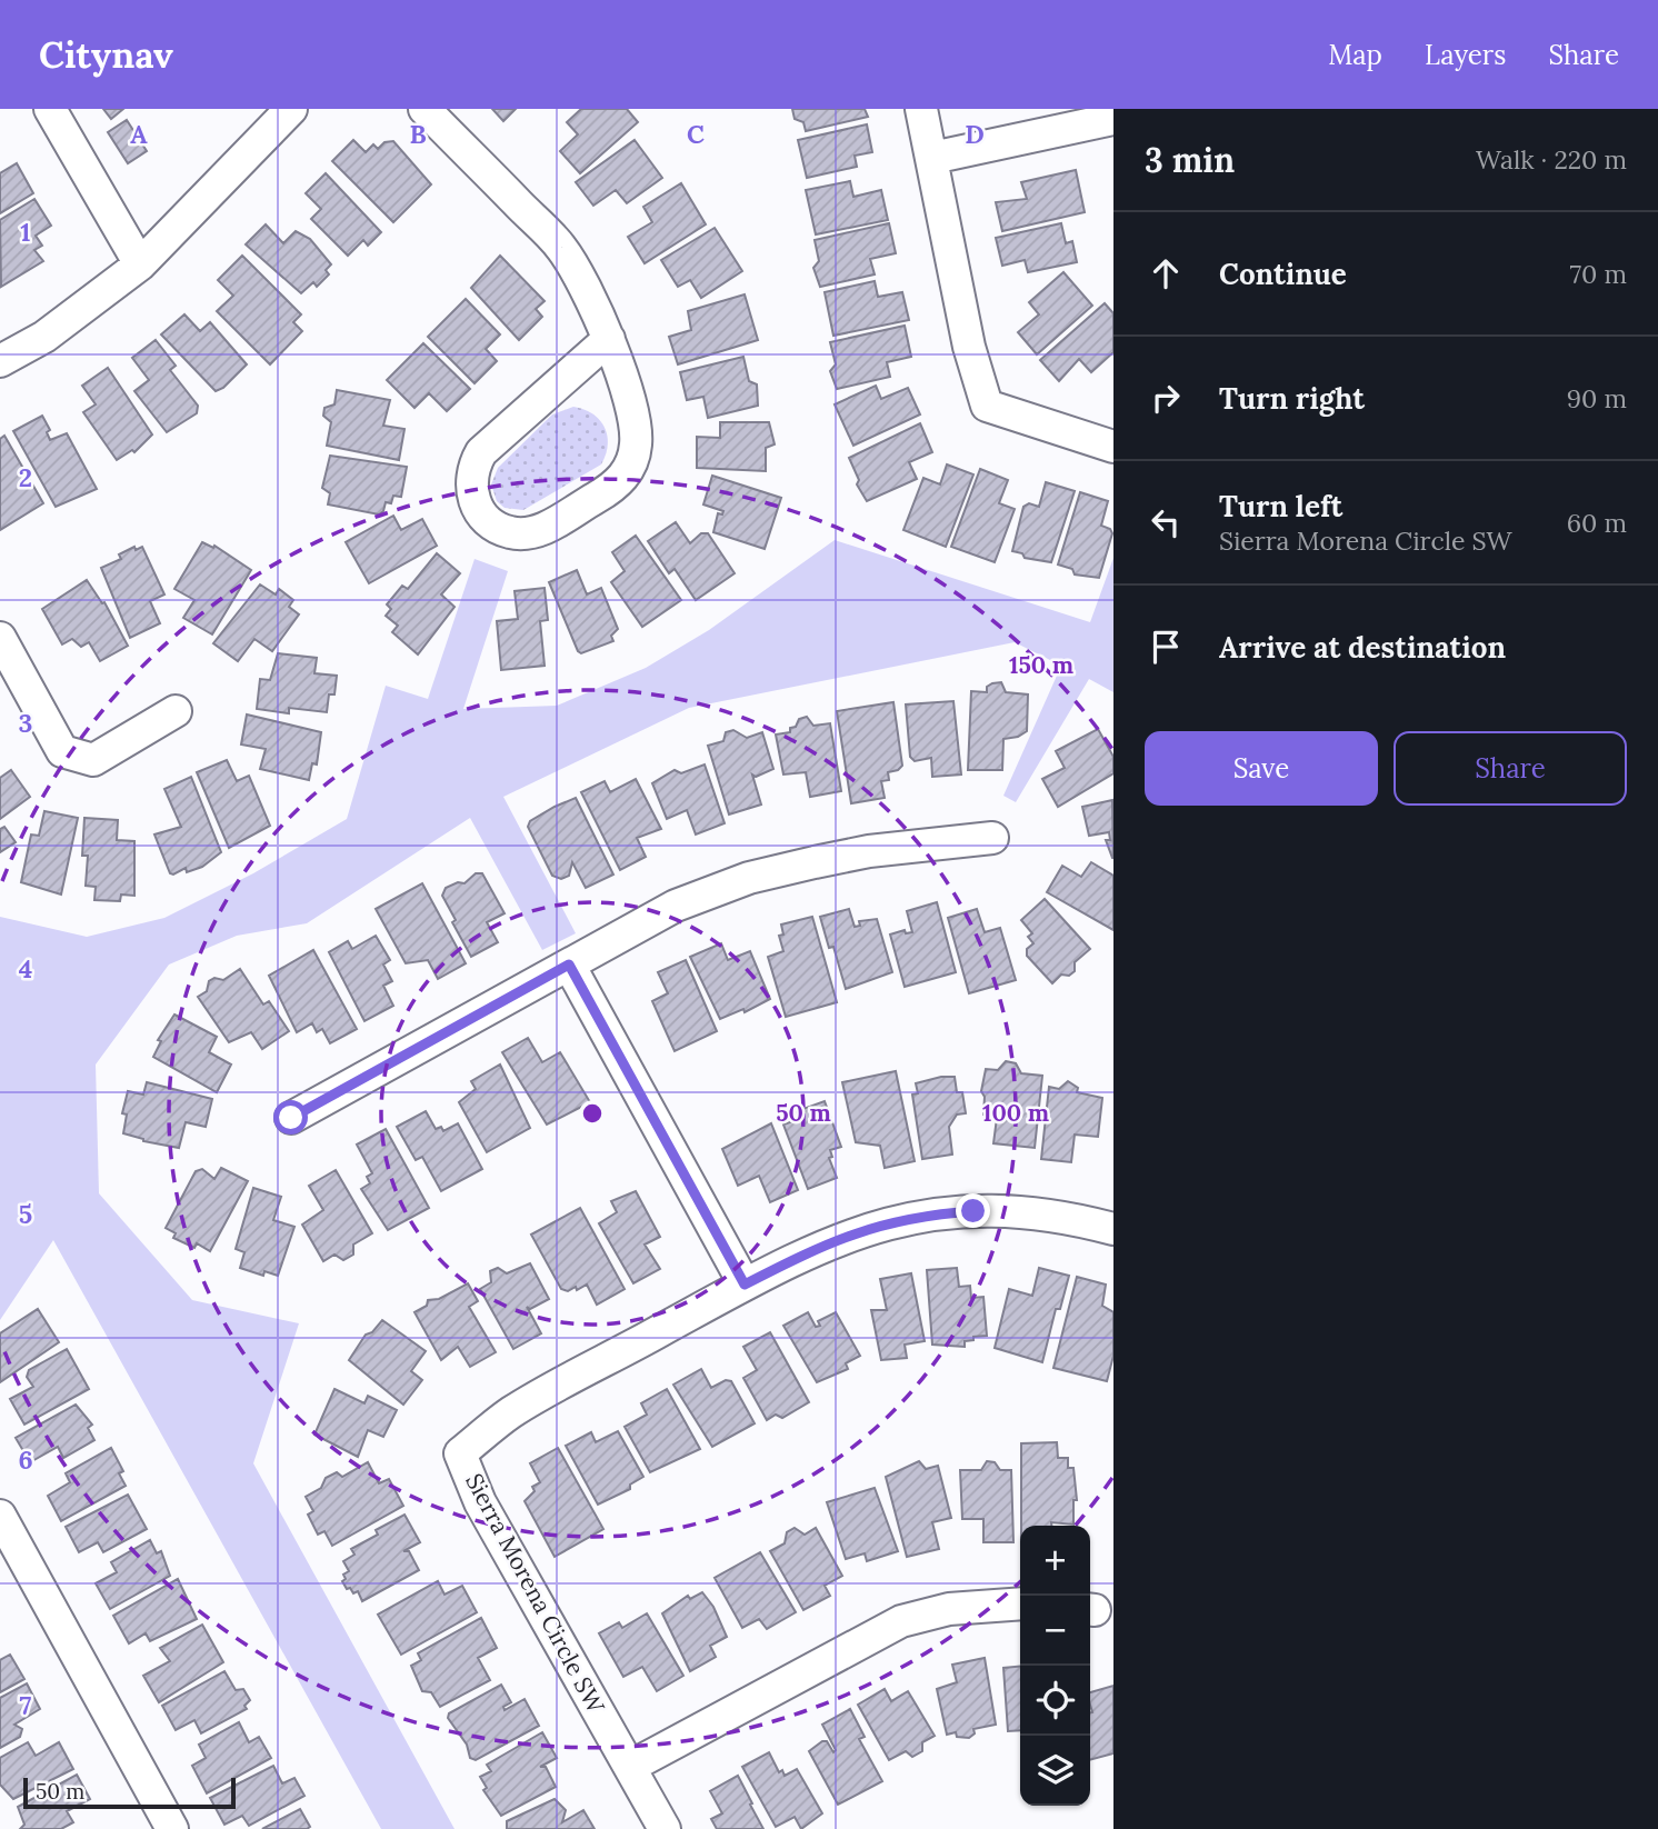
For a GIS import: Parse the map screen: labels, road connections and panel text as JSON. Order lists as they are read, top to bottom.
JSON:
{
  "streets": {
    "street": ["Sierra Morena Circle SW"]
  },
  "scale_bar": "50 m",
  "page": {
    "header": "Citynav",
    "nav": ["Map", "Layers", "Share"],
    "heading": ["3 min", "Walk · 220 m"],
    "list": [
      ["Continue", "70 m"],
      ["Turn right", "90 m"],
      ["Turn left", "Sierra Morena Circle SW", "60 m"],
      "Arrive at destination"
    ],
    "buttons": ["Save", "Share"],
    "map_buttons": ["+", "−"],
    "scale": "50 m"
  },
  "grid": {
    "columns": [
      "A",
      "B",
      "C",
      "D"
    ],
    "rows": [
      "1",
      "2",
      "3",
      "4",
      "5",
      "6",
      "7"
    ]
  },
  "rings": ["150 m", "50 m", "100 m"]
}
